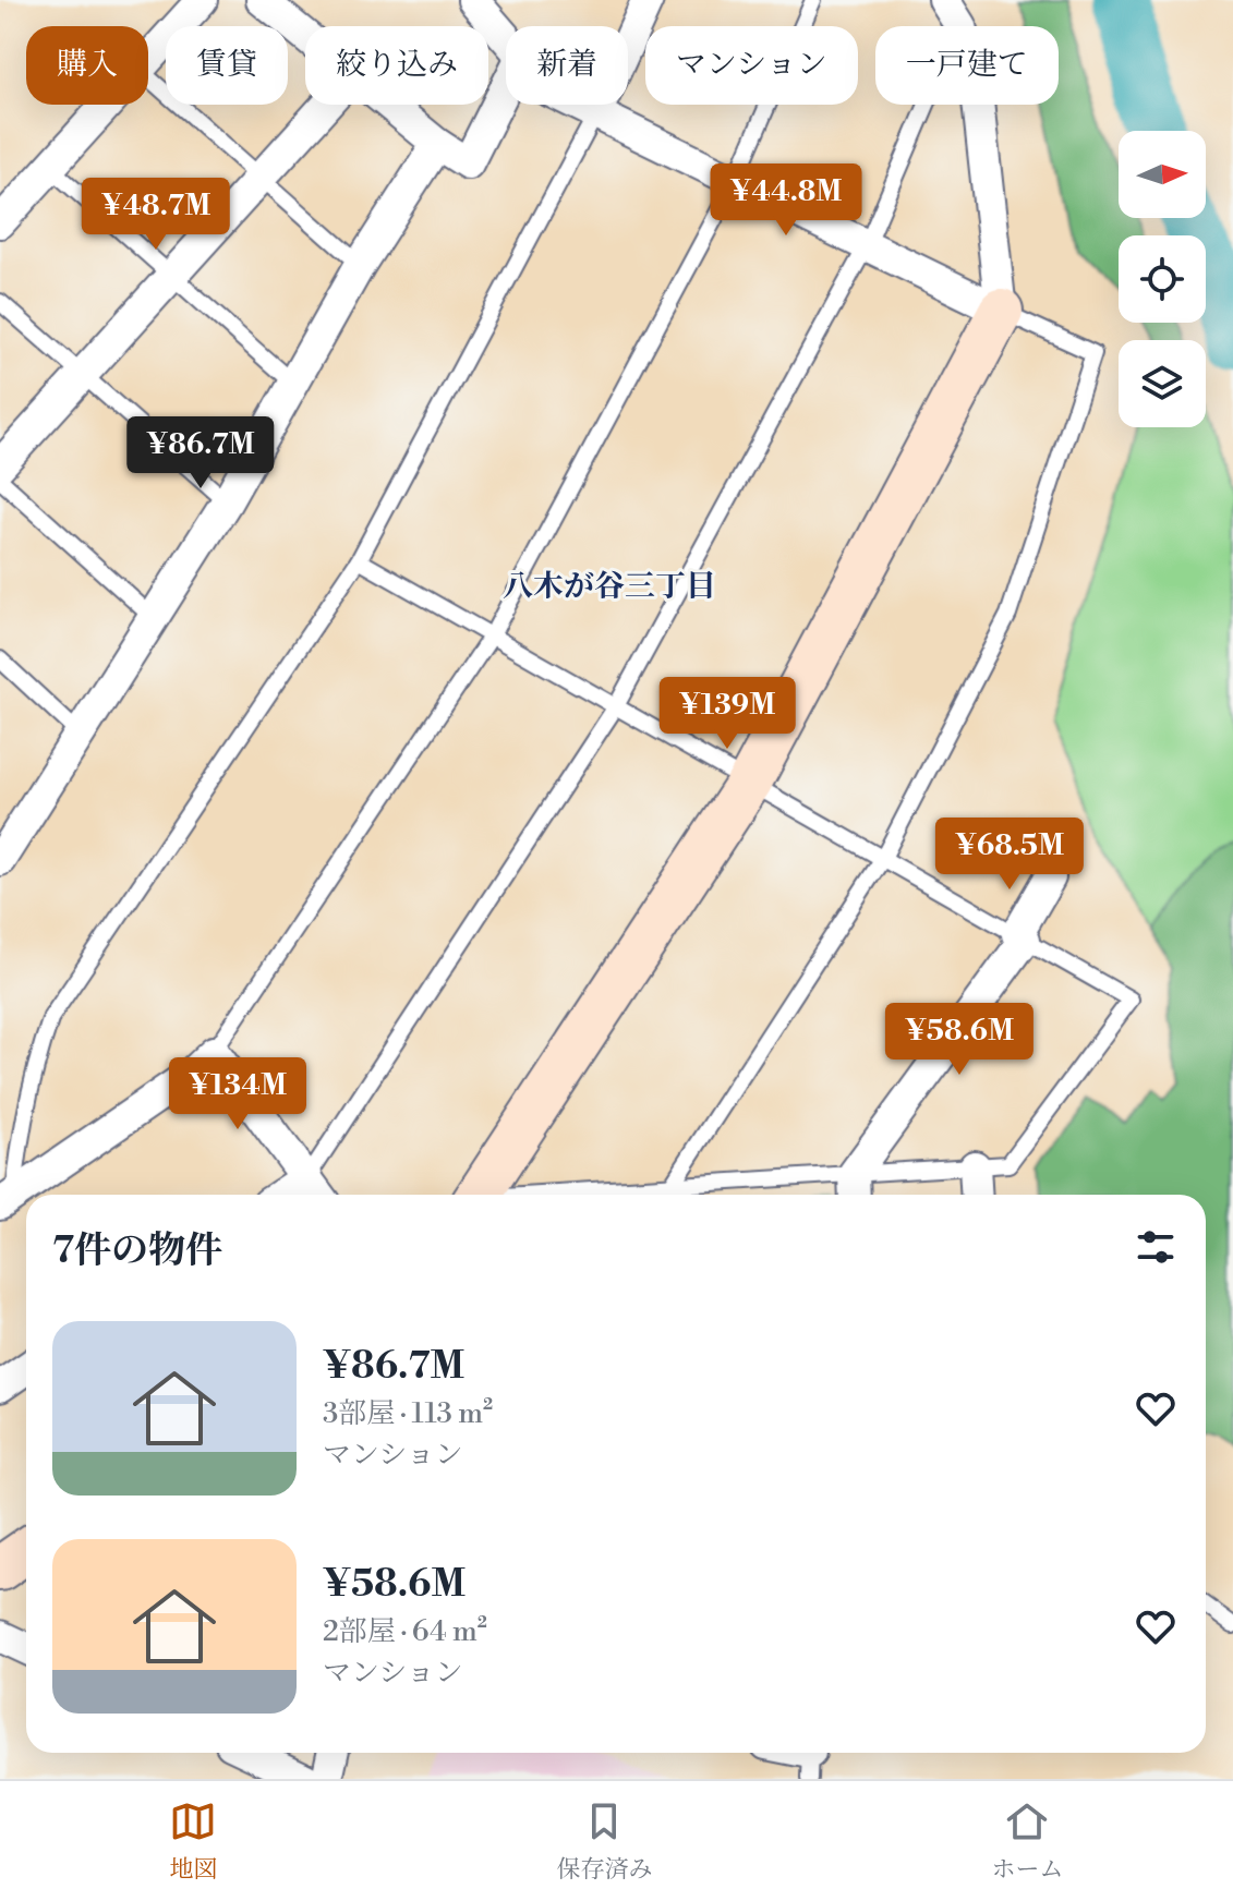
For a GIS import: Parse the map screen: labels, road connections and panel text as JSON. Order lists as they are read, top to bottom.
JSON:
{
  "districts": ["八木が谷三丁目"],
  "north": "right",
  "page": {
    "chip": [
      "購入",
      "賃貸",
      "絞り込み",
      "新着",
      "マンション",
      "一戸建て"
    ],
    "price": [
      "¥44.8M",
      "¥48.7M",
      "¥86.7M",
      "¥139M",
      "¥68.5M",
      "¥58.6M",
      "¥134M"
    ],
    "heading": "7件の物件",
    "list": [
      {
        "name": "¥86.7M",
        "note": "3部屋 · 113 m² · マンション"
      },
      {
        "name": "¥58.6M",
        "note": "2部屋 · 64 m² · マンション"
      }
    ],
    "tabs": ["地図", "保存済み", "ホーム"]
  }
}
